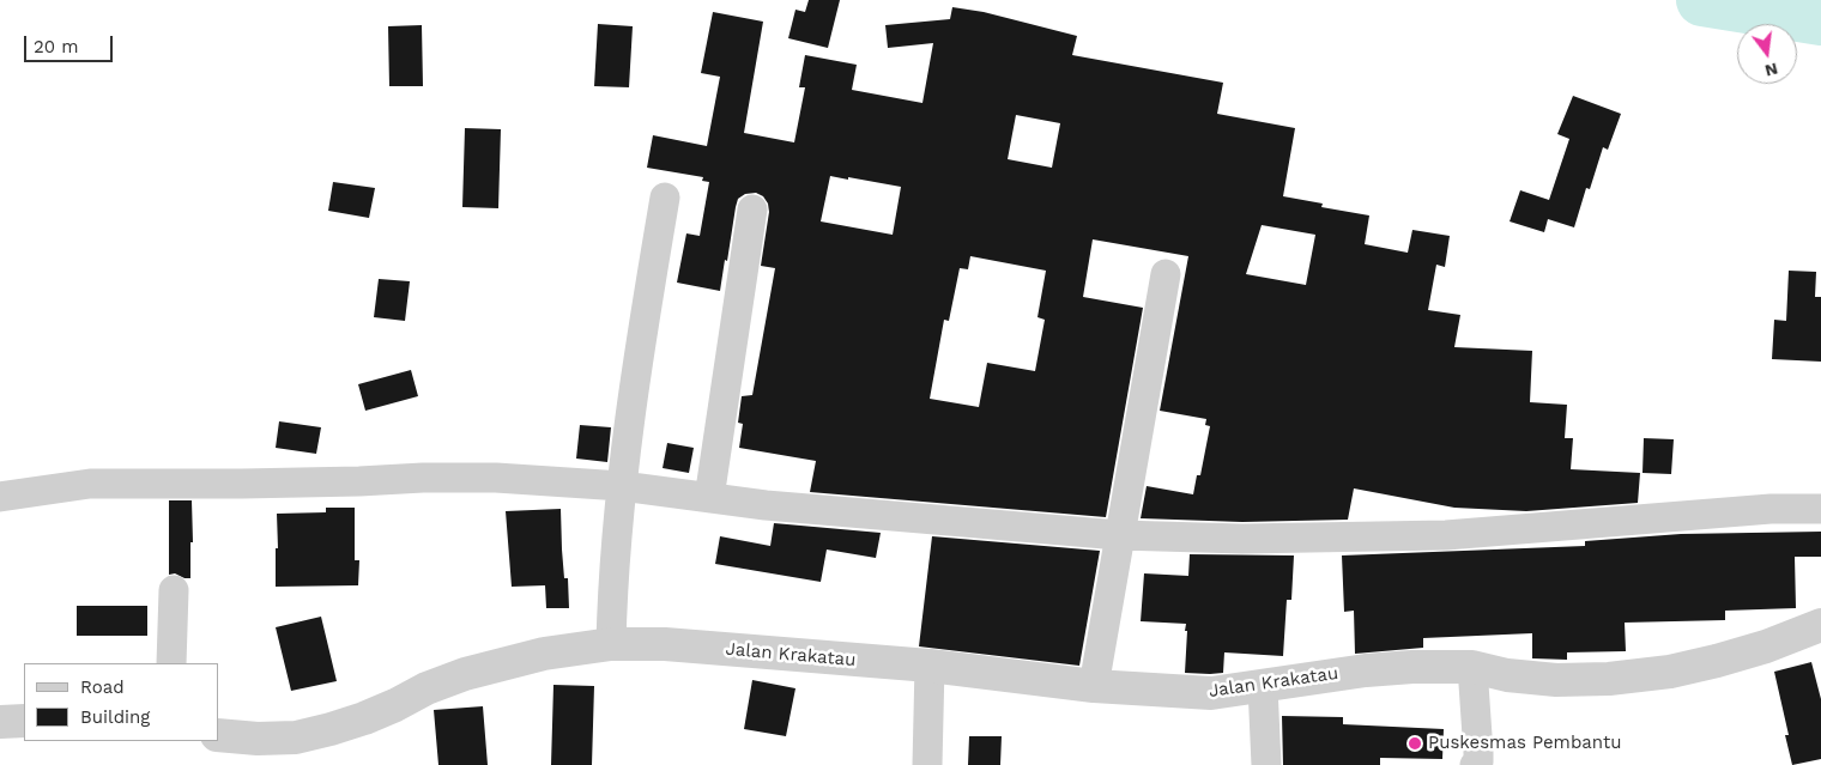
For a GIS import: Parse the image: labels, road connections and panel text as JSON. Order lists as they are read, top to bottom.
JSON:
{
  "streets": {
    "street": ["Jalan Krakatau"]
  },
  "places": ["Puskesmas Pembantu"],
  "legend": ["Road", "Building"],
  "scale_bar": "20 m",
  "north": "bottom"
}
